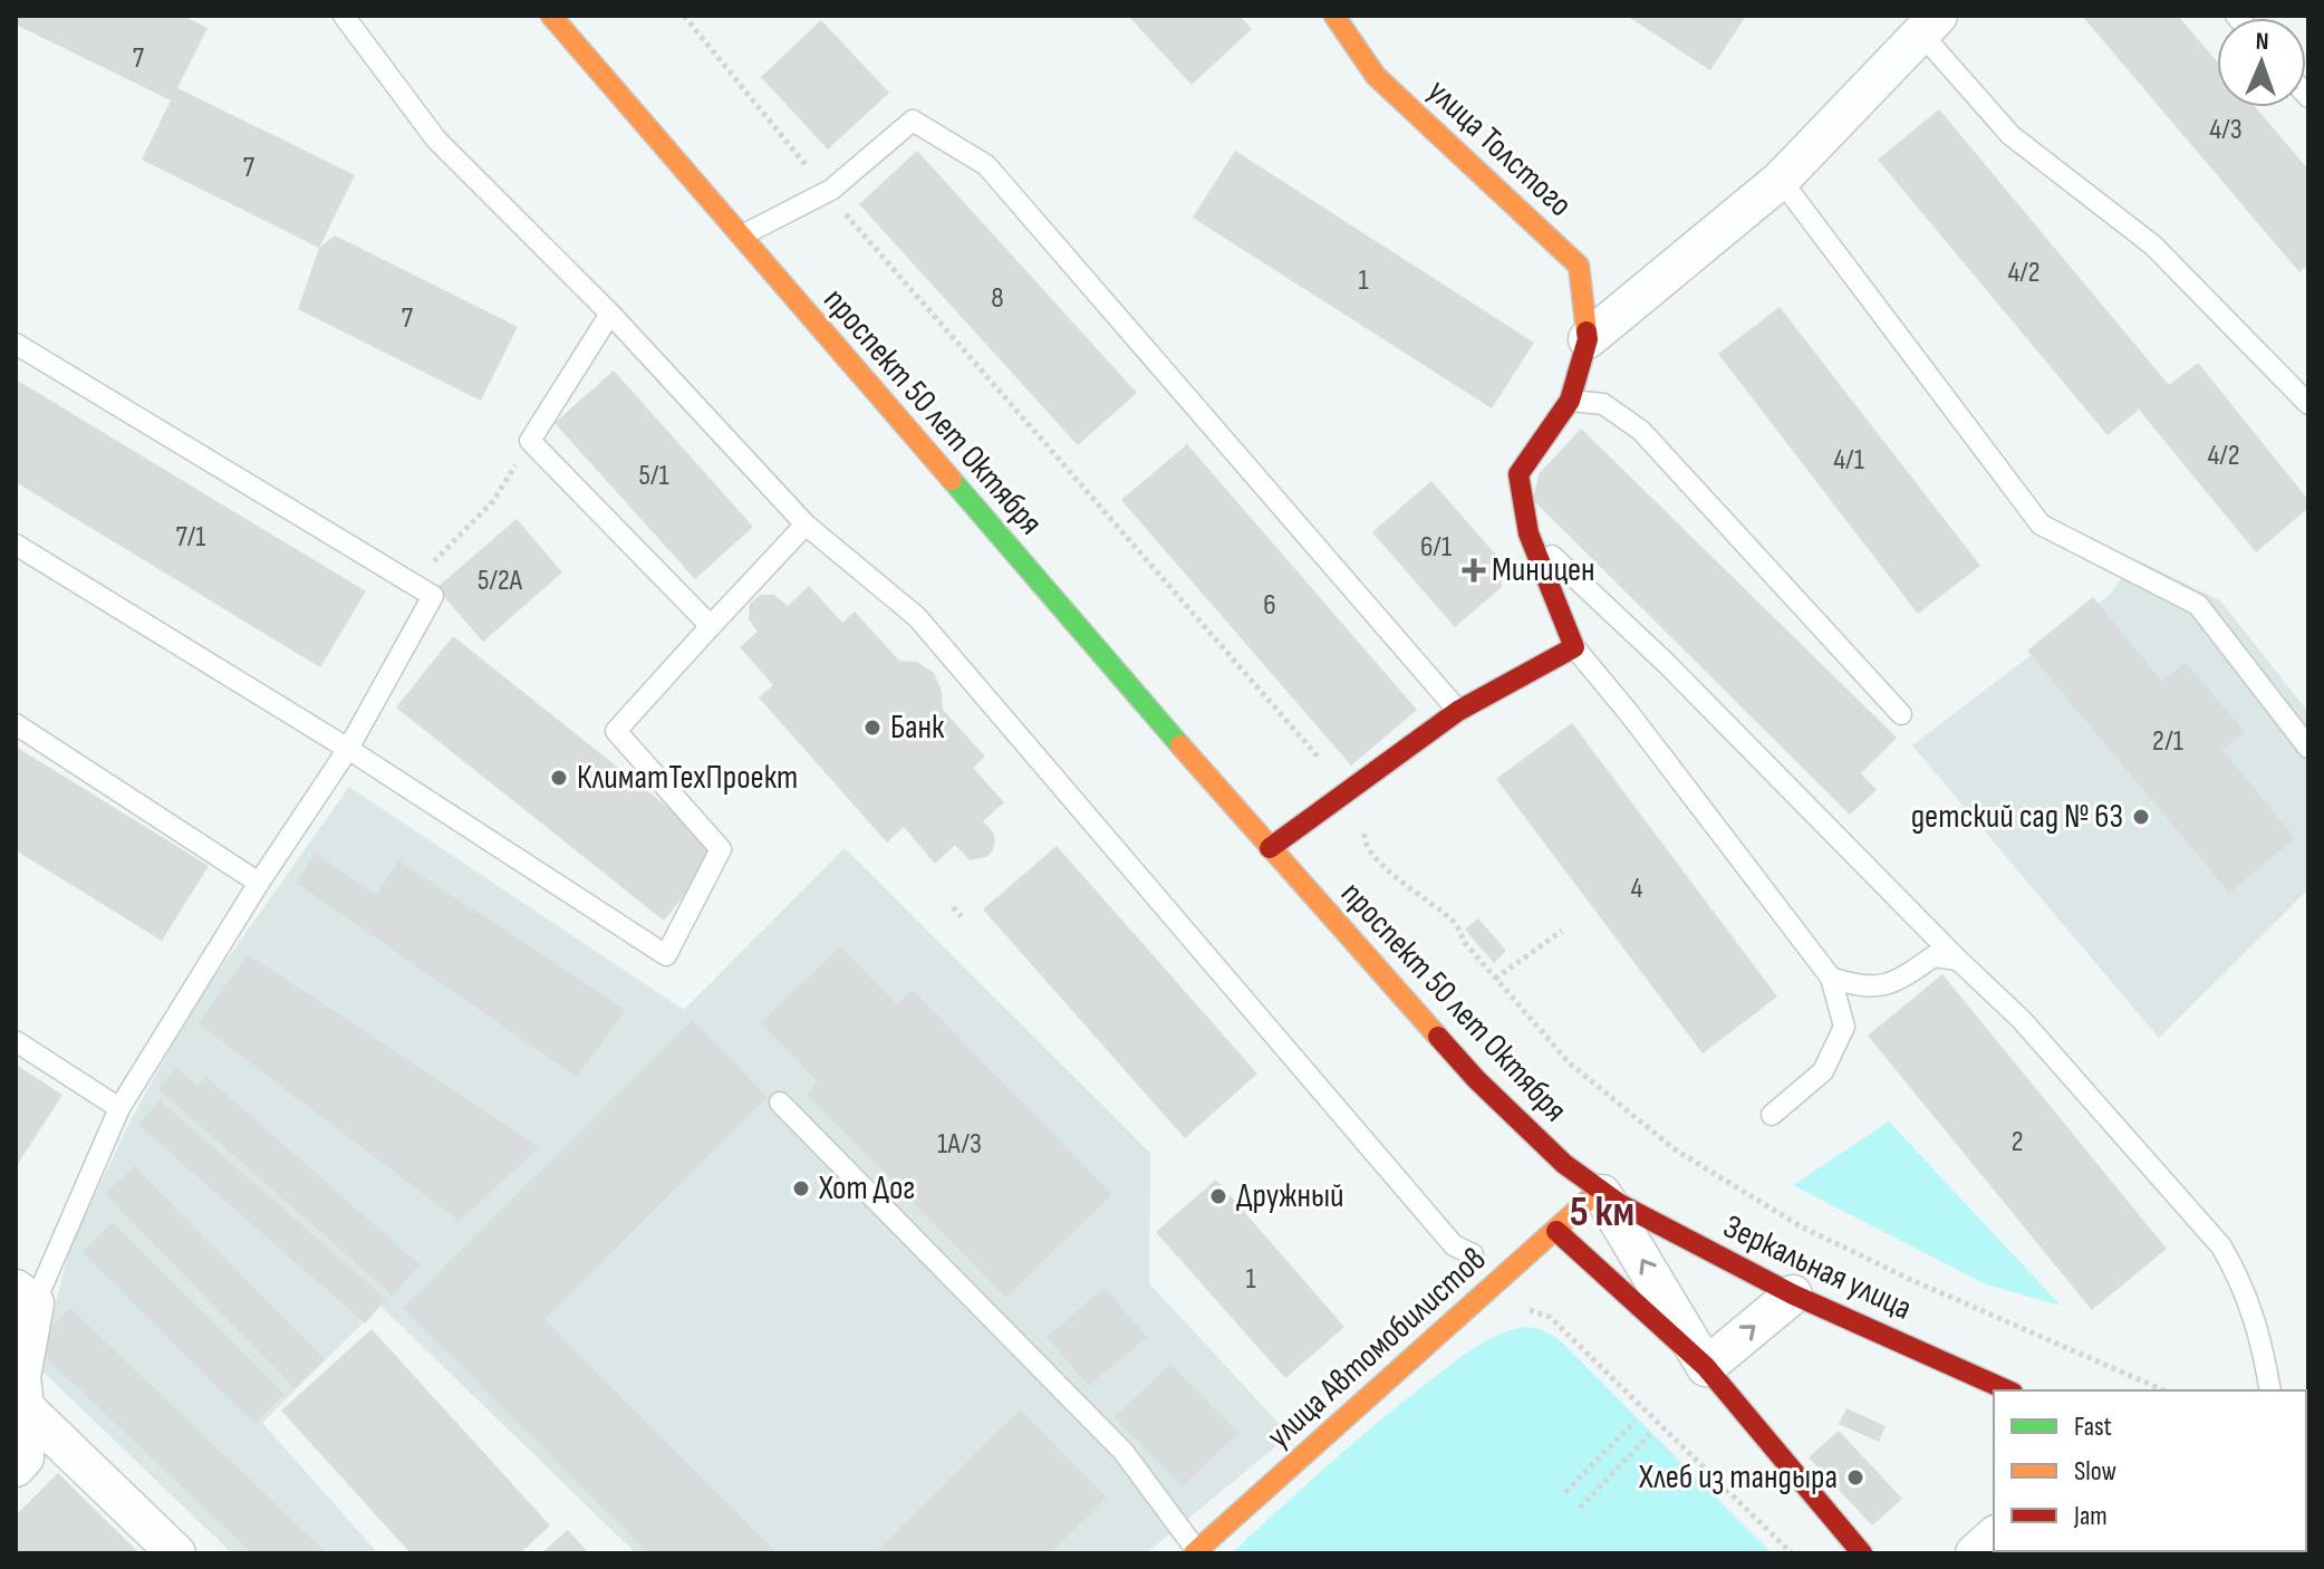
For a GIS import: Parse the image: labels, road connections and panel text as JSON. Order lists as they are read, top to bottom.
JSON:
{
  "streets": {
    "street": [
      "улица Толстого",
      "проспект 50 лет Октября",
      "Зеркальная улица",
      "улица Автомобилистов"
    ]
  },
  "crossings": [
    ["проспект 50 лет Октября", "Зеркальная улица"],
    ["проспект 50 лет Октября", "улица Автомобилистов"],
    ["Зеркальная улица", "улица Автомобилистов"]
  ],
  "districts": ["5 км"],
  "places": {
    "health": ["Миницен"],
    "other": [
      "Банк",
      "КлиматТехПроект",
      "детский сад № 63",
      "Хот Дог",
      "Дружный",
      "Хлеб из тандыра"
    ]
  },
  "house_numbers": [
    "7",
    "4/3",
    "7",
    "4/2",
    "1",
    "8",
    "7",
    "4/2",
    "4/1",
    "5/1",
    "7/1",
    "6/1",
    "5/2А",
    "6",
    "2/1",
    "4",
    "2",
    "1А/3",
    "1"
  ],
  "legend": ["Fast", "Slow", "Jam"],
  "north": "top"
}
